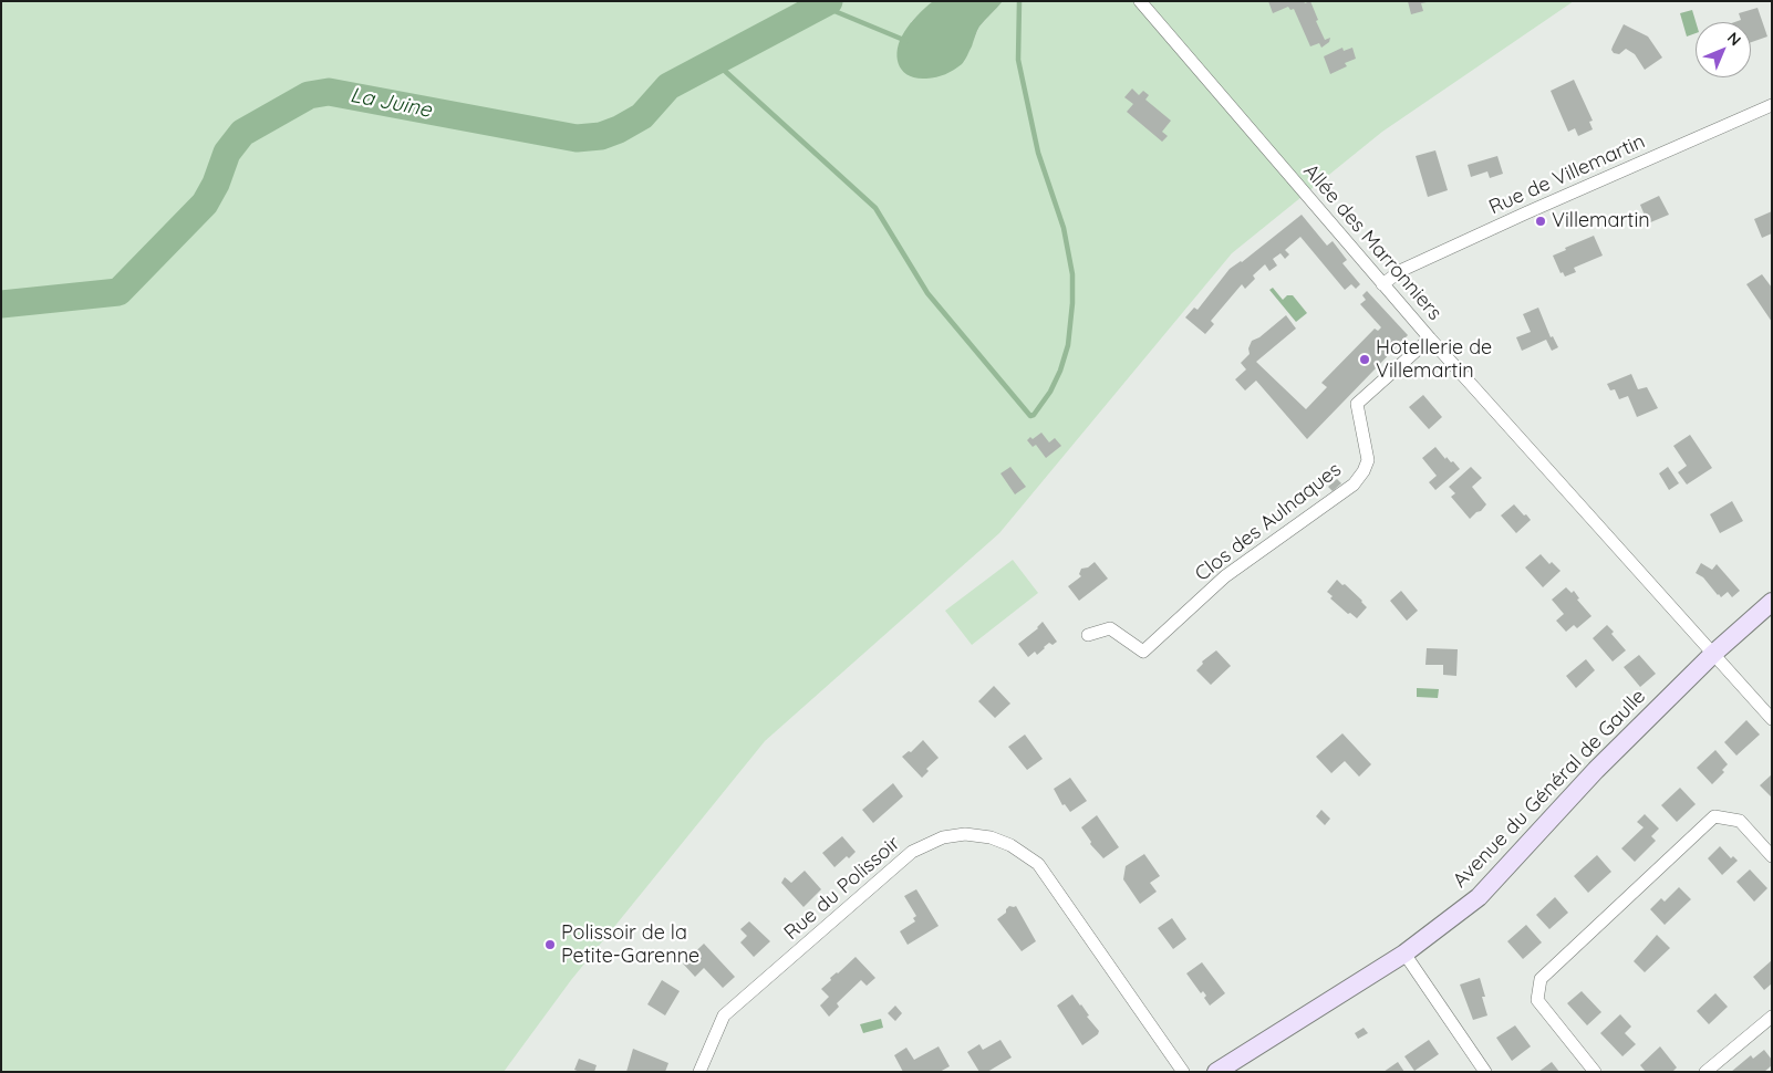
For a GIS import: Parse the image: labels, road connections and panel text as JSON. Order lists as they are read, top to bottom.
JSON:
{
  "streets": {
    "main road": ["Avenue du Général de Gaulle"],
    "street": [
      "Rue de Villemartin",
      "Allée des Marronniers",
      "Clos des Aulnaques",
      "Rue du Polissoir"
    ]
  },
  "crossings": [
    ["Rue de Villemartin", "Allée des Marronniers"],
    ["Allée des Marronniers", "Clos des Aulnaques"],
    ["Allée des Marronniers", "Avenue du Général de Gaulle"]
  ],
  "water": ["La Juine"],
  "places": ["Villemartin", "Hotellerie de Villemartin", "Polissoir de la Petite-Garenne"],
  "north": "top right"
}
